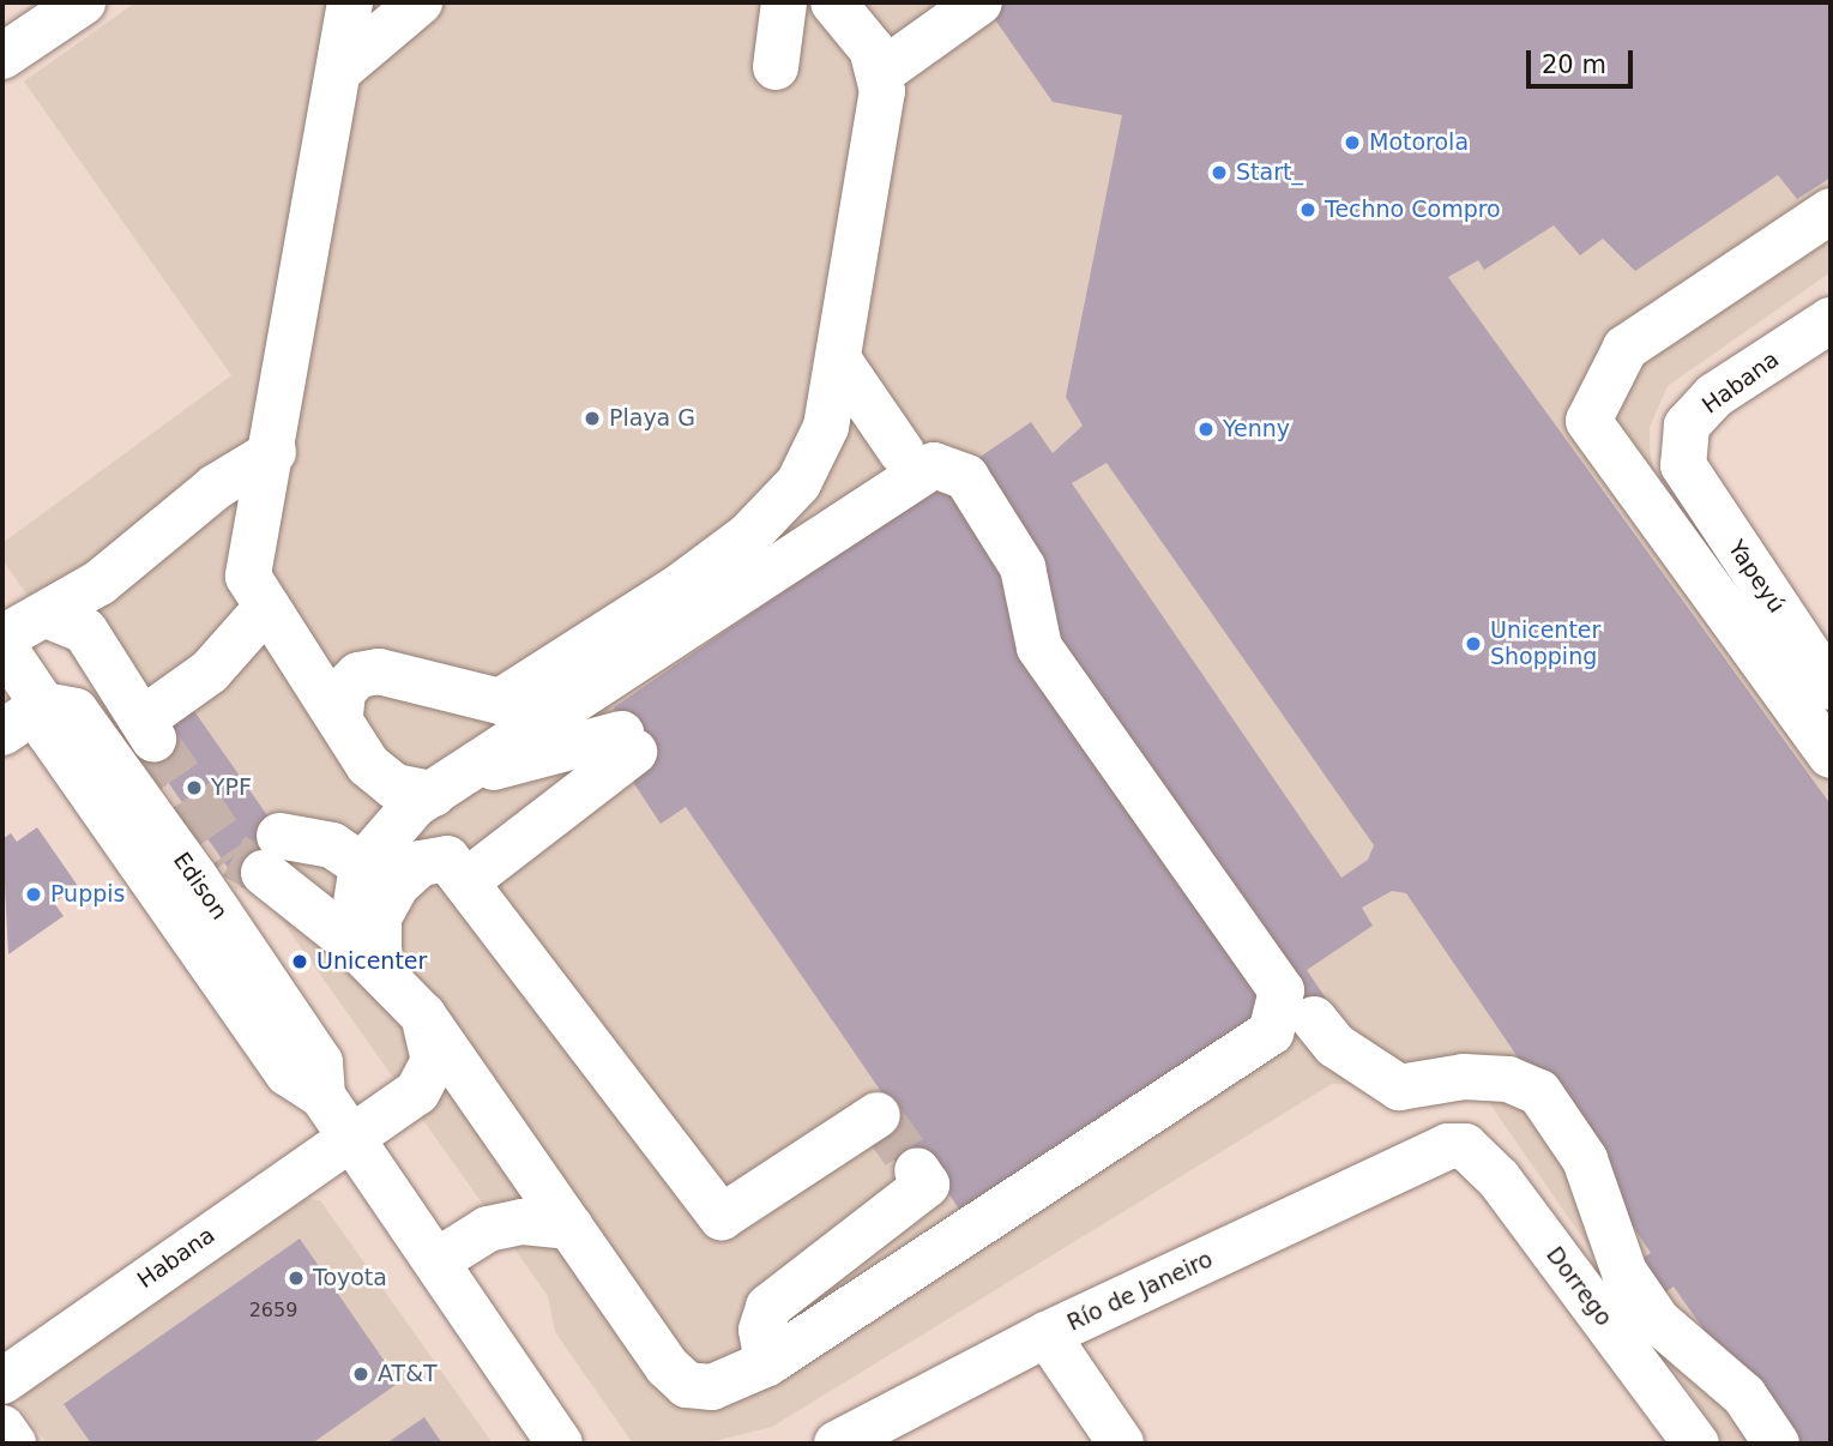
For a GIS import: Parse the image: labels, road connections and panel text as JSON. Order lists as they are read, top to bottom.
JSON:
{
  "streets": {
    "street": [
      "Habana",
      "Yapeyú",
      "Edison",
      "Dorrego",
      "Río de Janeiro"
    ]
  },
  "crossings": [
    ["Habana", "Yapeyú"],
    ["Habana", "Edison"],
    ["Dorrego", "Río de Janeiro"]
  ],
  "places": [
    "Motorola",
    "Start_",
    "Techno Compro",
    "Playa G",
    "Yenny",
    "Unicenter Shopping",
    "YPF",
    "Puppis",
    "Unicenter",
    "Toyota",
    "AT&T"
  ],
  "house_numbers": ["2659"],
  "scale_bar": "20 m"
}
